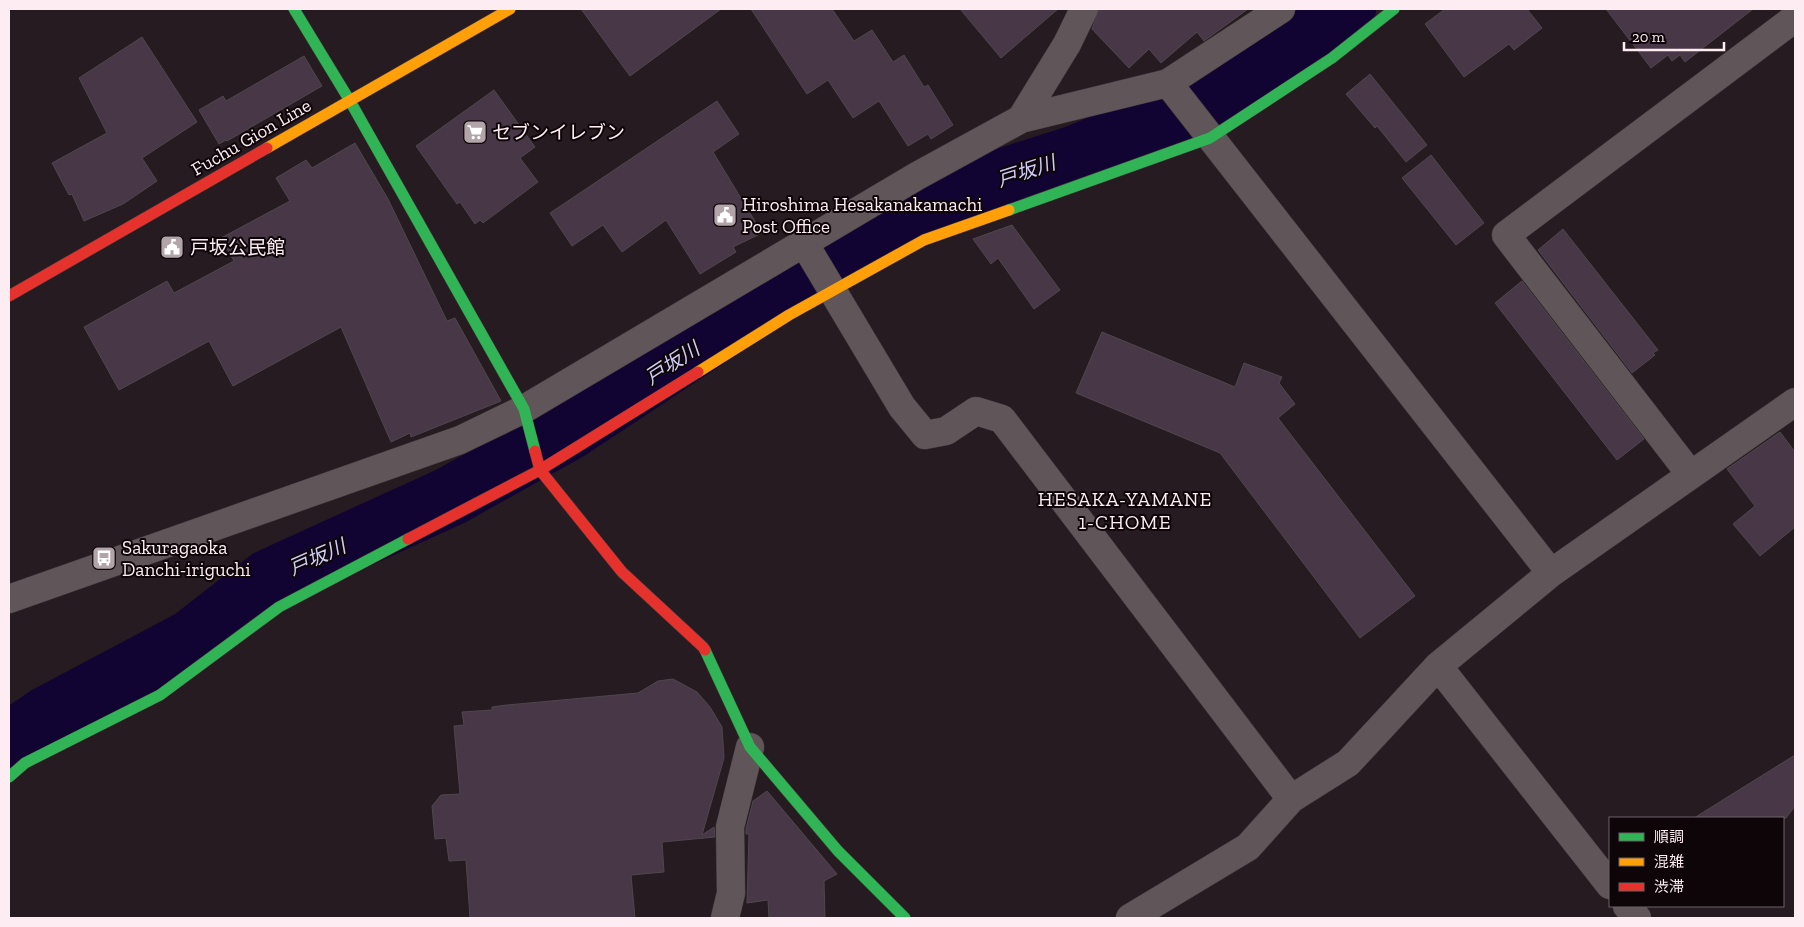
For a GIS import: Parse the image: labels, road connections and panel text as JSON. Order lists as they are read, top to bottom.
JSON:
{
  "streets": {
    "street": ["Fuchu Gion Line"]
  },
  "districts": ["HESAKA-YAMANE 1-CHOME"],
  "water": ["戸坂川"],
  "places": {
    "supermarket": ["セブンイレブン"],
    "public building": ["Hiroshima Hesakanakamachi Post Office", "戸坂公民館"],
    "bus stop": ["Sakuragaoka Danchi-iriguchi"]
  },
  "legend": ["順調", "混雑", "渋滞"],
  "scale_bar": "20 m"
}
